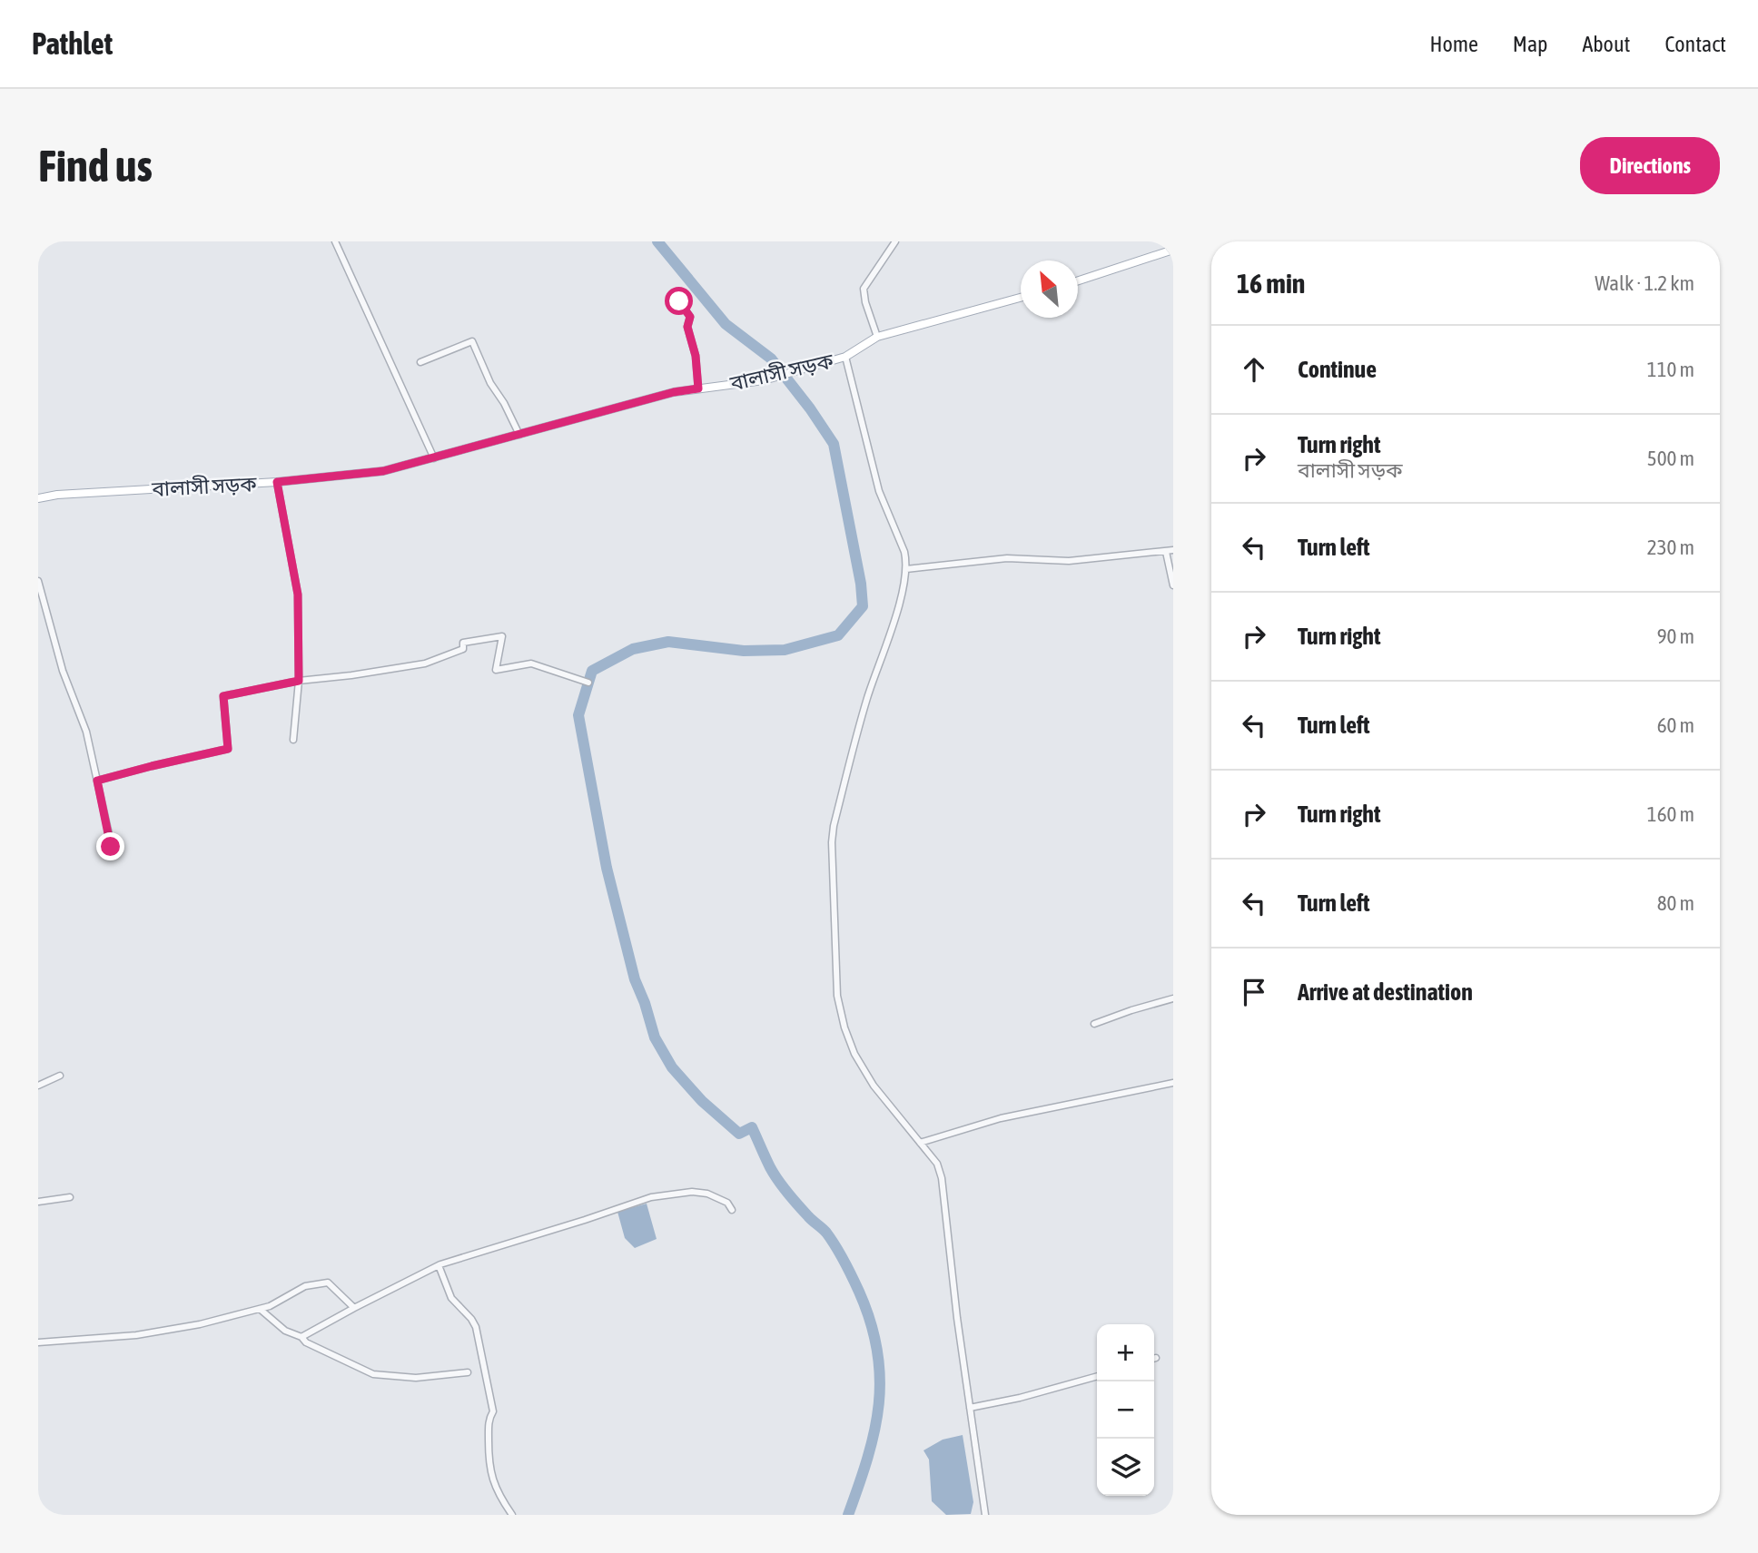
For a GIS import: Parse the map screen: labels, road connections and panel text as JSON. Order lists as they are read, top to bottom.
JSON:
{
  "streets": {
    "main road": ["বালাসী সড়ক"]
  },
  "north": "top left",
  "page": {
    "header": "Pathlet",
    "nav": [
      "Home",
      "Map",
      "About",
      "Contact"
    ],
    "buttons": "Directions",
    "title": "Find us",
    "heading": ["16 min", "Walk · 1.2 km"],
    "list": [
      ["Continue", "110 m"],
      ["Turn right", "বালাসী সড়ক", "500 m"],
      ["Turn left", "230 m"],
      ["Turn right", "90 m"],
      ["Turn left", "60 m"],
      ["Turn right", "160 m"],
      ["Turn left", "80 m"],
      "Arrive at destination"
    ],
    "map_buttons": ["+", "−"]
  }
}
